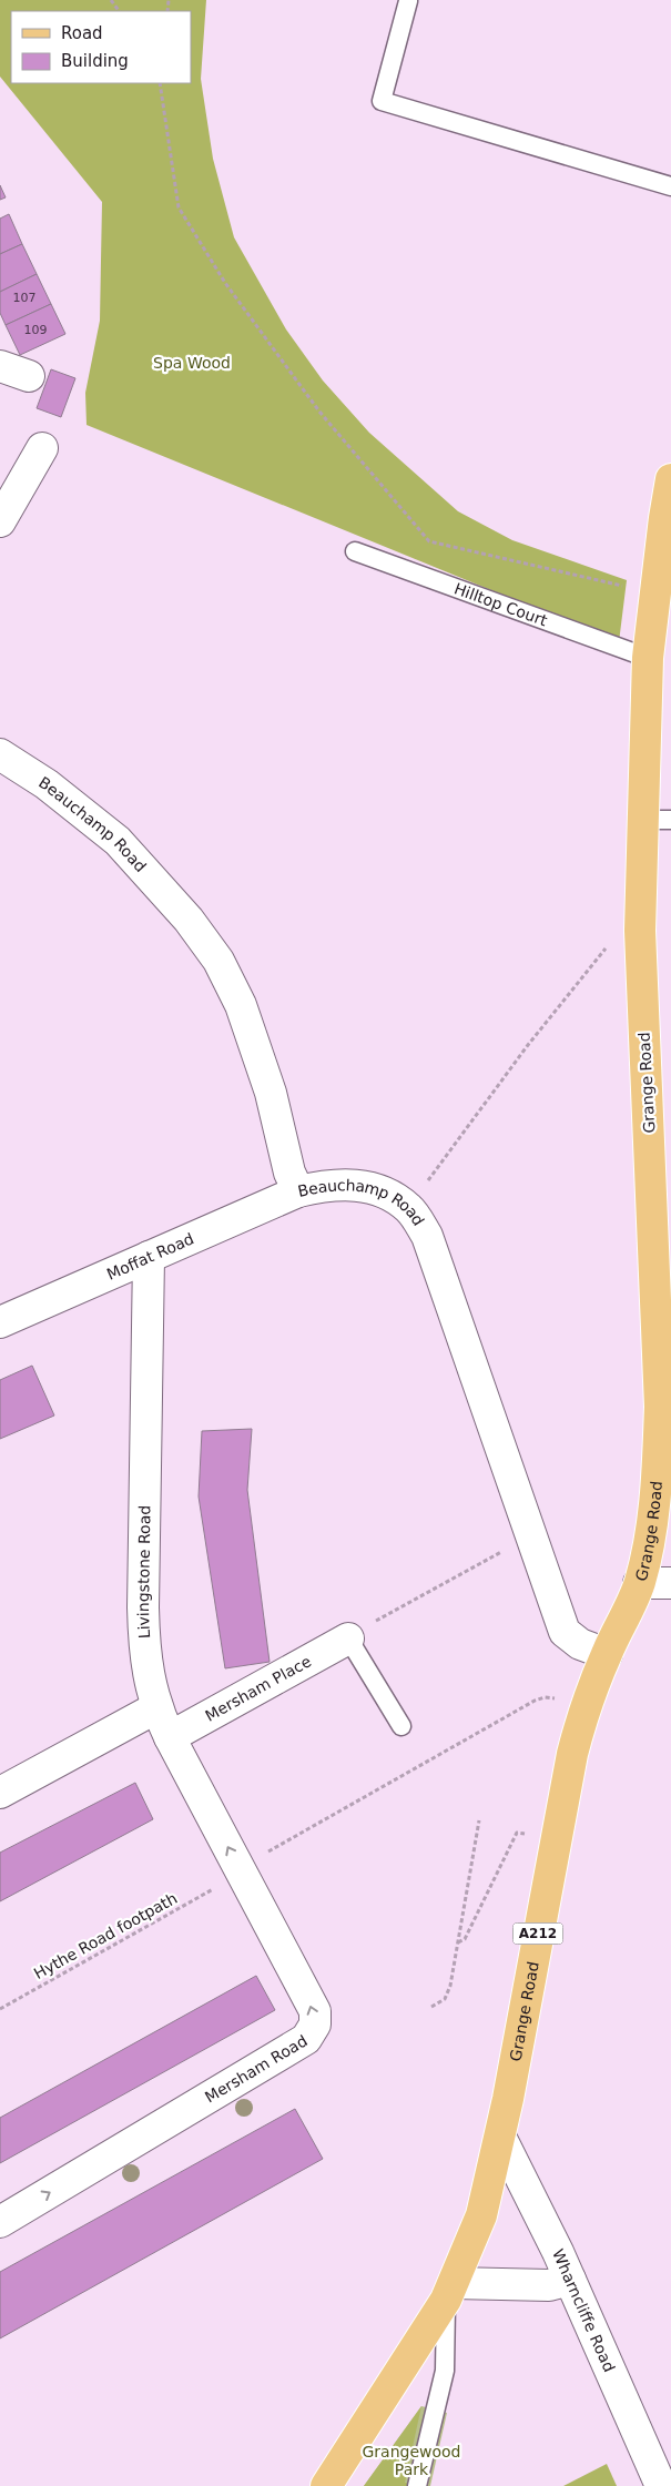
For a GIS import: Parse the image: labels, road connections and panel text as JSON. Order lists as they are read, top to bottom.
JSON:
{
  "streets": {
    "main road": ["Grange Road", "A212"],
    "street": [
      "Beauchamp Road",
      "Moffat Road",
      "Livingstone Road",
      "Mersham Place",
      "Mersham Road",
      "Wharncliffe Road"
    ],
    "lane": ["Hilltop Court"],
    "path": ["Hythe Road footpath"]
  },
  "crossings": [
    ["Hilltop Court", "Grange Road"],
    ["Beauchamp Road", "Grange Road"],
    ["Beauchamp Road", "Moffat Road"],
    ["Grange Road", "Wharncliffe Road"],
    ["Moffat Road", "Livingstone Road"],
    ["Livingstone Road", "Mersham Road"],
    ["Mersham Place", "Mersham Road"]
  ],
  "parks": ["Spa Wood", "Grangewood Park"],
  "house_numbers": ["107", "109"],
  "legend": ["Road", "Building"]
}
